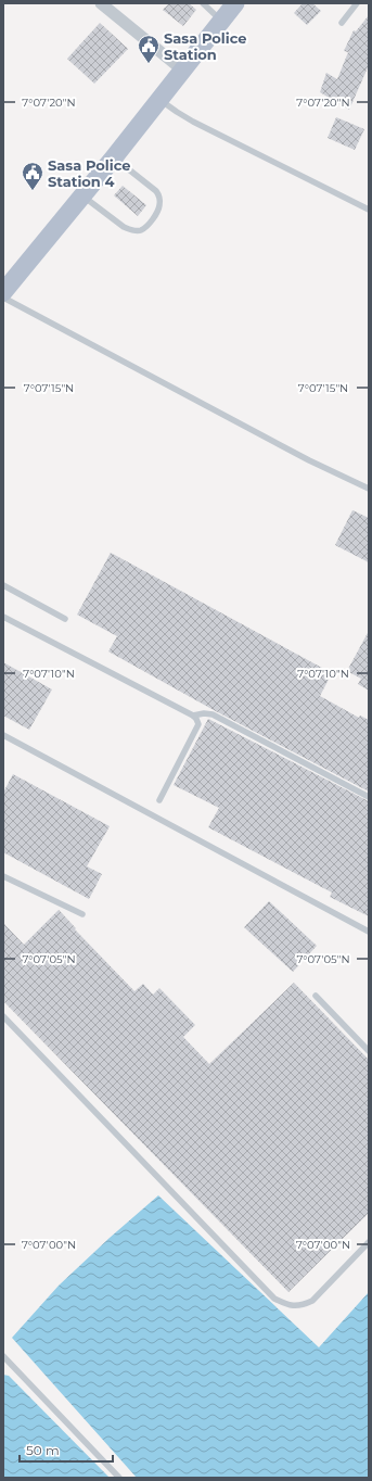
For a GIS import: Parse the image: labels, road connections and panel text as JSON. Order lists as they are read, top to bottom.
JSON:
{
  "places": {
    "public building": ["Sasa Police Station", "Sasa Police Station 4"]
  },
  "scale_bar": "50 m",
  "coordinates": [
    "7°07'20\"N",
    "7°07'15\"N",
    "7°07'10\"N",
    "7°07'05\"N",
    "7°07'00\"N"
  ]
}
